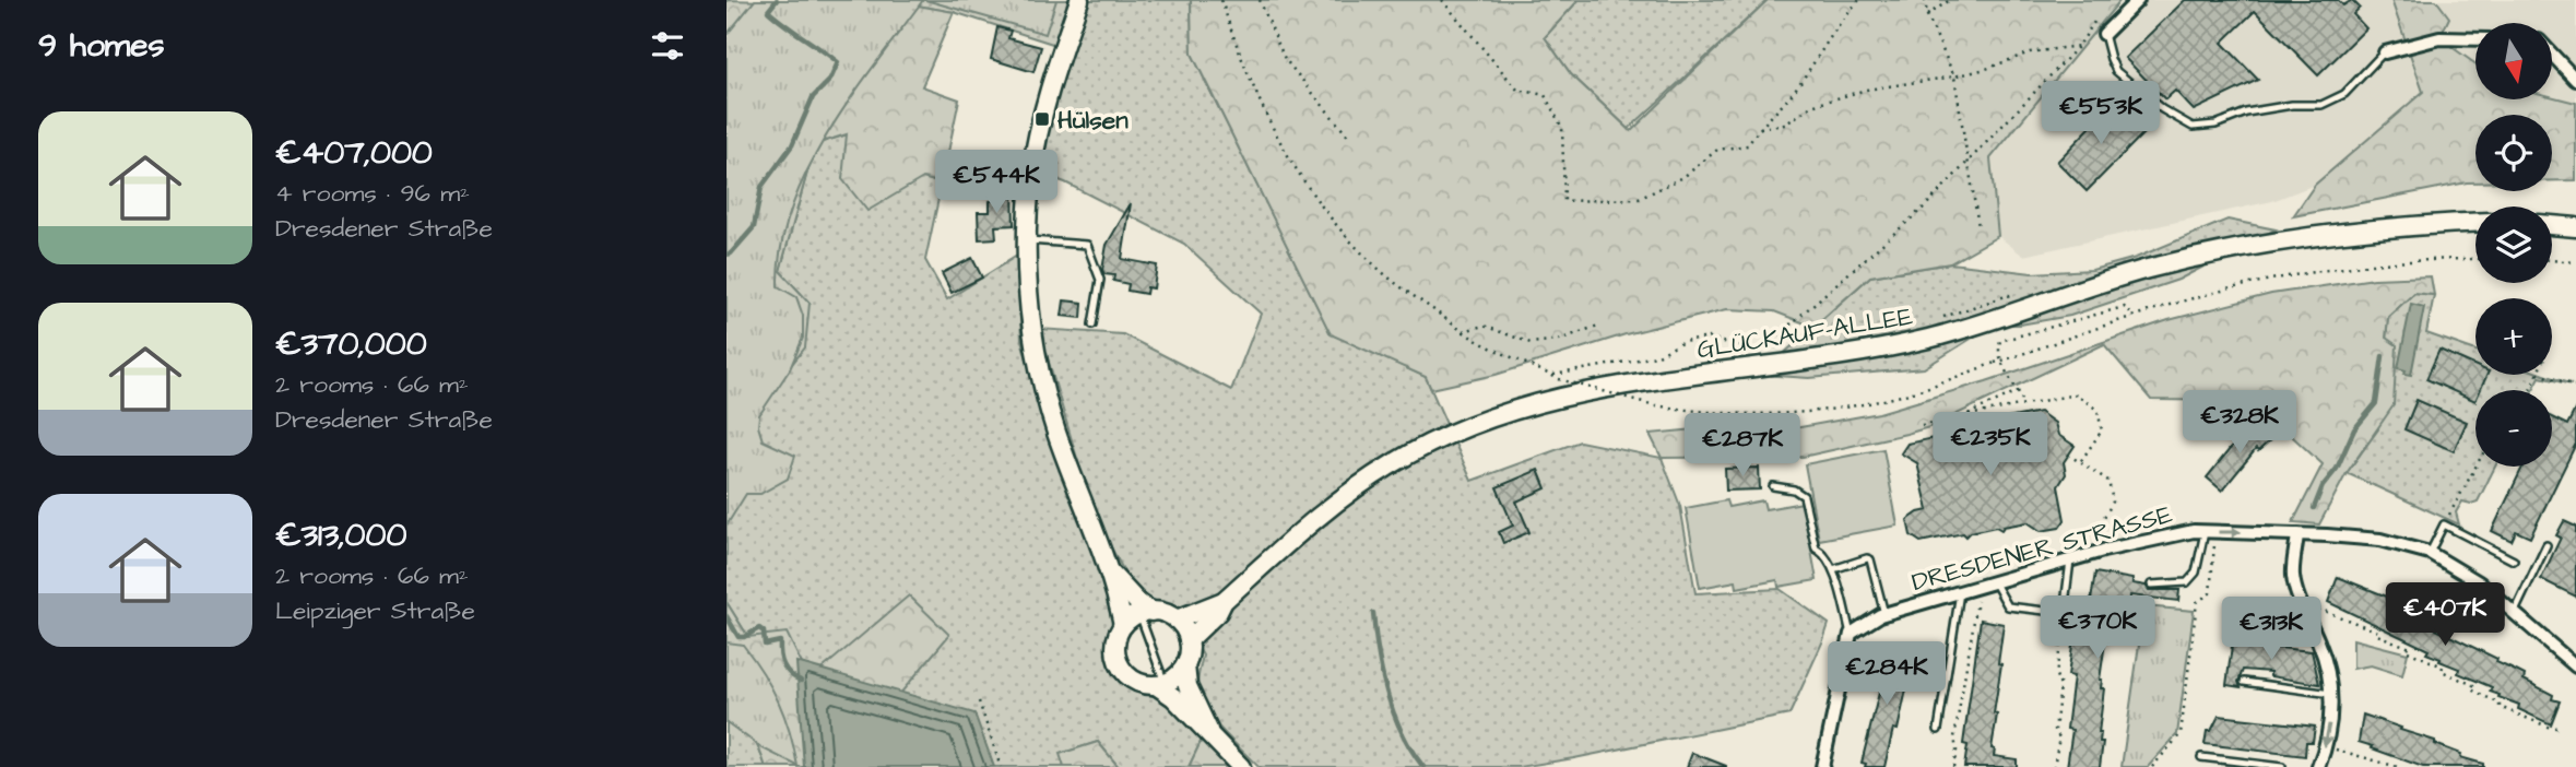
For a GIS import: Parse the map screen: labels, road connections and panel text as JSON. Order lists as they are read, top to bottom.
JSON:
{
  "streets": {
    "main road": ["GLÜCKAUF-ALLEE"],
    "street": ["DRESDENER STRASSE"]
  },
  "places": {
    "transit": ["Hülsen"]
  },
  "north": "bottom",
  "page": {
    "heading": "9 homes",
    "map_buttons": ["+", "−"],
    "price": [
      "€553K",
      "€544K",
      "€328K",
      "€235K",
      "€287K",
      "€407K",
      "€370K",
      "€313K",
      "€284K"
    ],
    "list": [
      {
        "name": "€407,000",
        "note": "4 rooms · 96 m² · Dresdener Straße"
      },
      {
        "name": "€370,000",
        "note": "2 rooms · 66 m² · Dresdener Straße"
      },
      {
        "name": "€313,000",
        "note": "2 rooms · 66 m² · Leipziger Straße"
      }
    ]
  }
}
